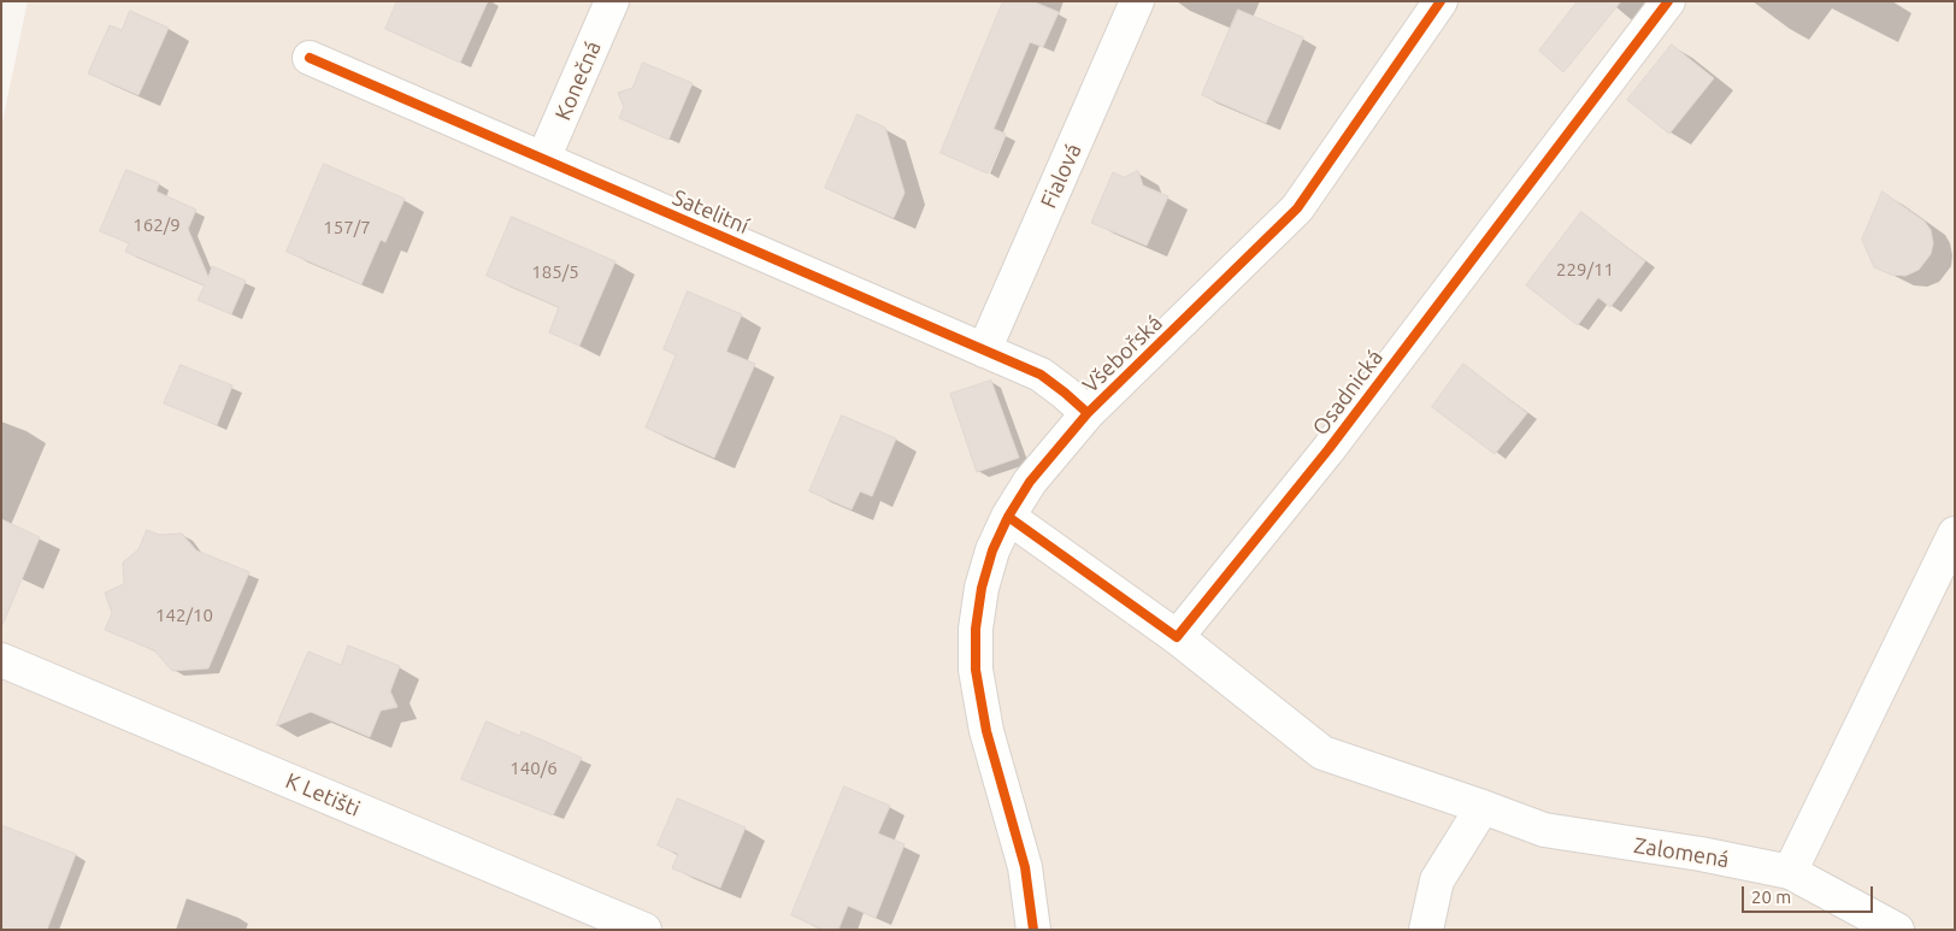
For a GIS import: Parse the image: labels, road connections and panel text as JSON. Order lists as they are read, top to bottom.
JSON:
{
  "streets": {
    "street": [
      "Konečná",
      "Fialová",
      "Satelitní",
      "Všebořská",
      "Osadnická",
      "K Letišti",
      "Zalomená"
    ]
  },
  "crossings": [
    ["Konečná", "Satelitní"],
    ["Fialová", "Satelitní"],
    ["Satelitní", "Všebořská"],
    ["Osadnická", "Zalomená"]
  ],
  "house_numbers": [
    "162/9",
    "157/7",
    "229/11",
    "185/5",
    "142/10",
    "140/6"
  ],
  "scale_bar": "20 m"
}
